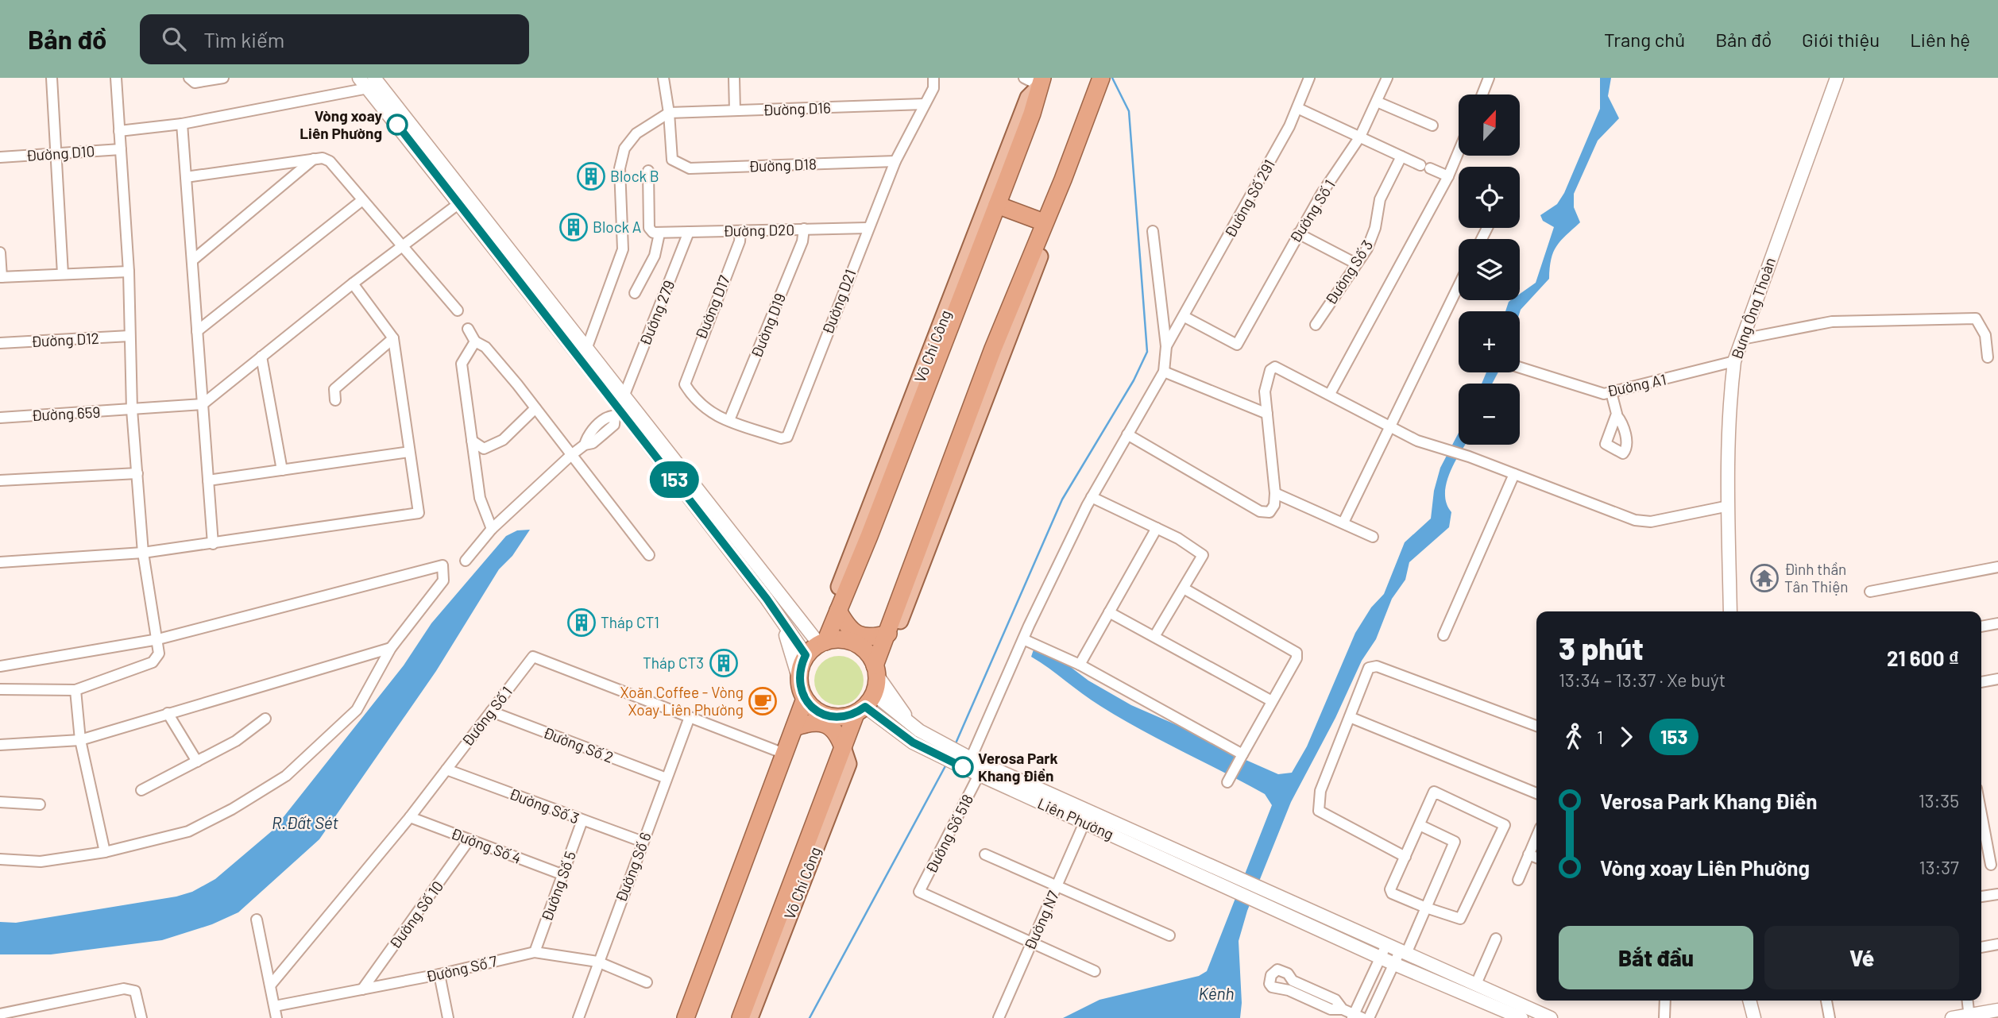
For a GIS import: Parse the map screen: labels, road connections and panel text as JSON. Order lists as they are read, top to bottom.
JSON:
{
  "streets": {
    "highway": ["Võ Chí Công"],
    "street": [
      "Đường D16",
      "Đường D10",
      "Đường D18",
      "Đường Số 291",
      "Đường Số 1",
      "Đường D20",
      "Đường Số 3",
      "Đường D21",
      "Đường D17",
      "Bưng Ông Thoàn",
      "Đường 279",
      "Đường D19",
      "Đường D12",
      "Đường A1",
      "Đường 659",
      "Đường Số 2",
      "Liên Phường",
      "Đường Số 518",
      "Đường Số 4",
      "Đường Số 6",
      "Đường Số 5",
      "Đường Số 10",
      "Đường N7",
      "Đường Số 7"
    ]
  },
  "crossings": [
    ["Đường D16", "Đường D18"],
    ["Đường D16", "Đường D21"],
    ["Đường D18", "Đường D21"],
    ["Đường Số 291", "Đường Số 1"],
    ["Đường Số 1", "Đường Số 3"],
    ["Đường Số 1", "Đường Số 2"],
    ["Đường Số 1", "Đường Số 4"],
    ["Đường Số 1", "Đường Số 6"],
    ["Đường D20", "Đường D21"],
    ["Đường D20", "Đường D17"],
    ["Đường D20", "Đường 279"],
    ["Đường D20", "Đường D19"],
    ["Đường Số 3", "Đường Số 6"],
    ["Đường Số 3", "Đường Số 5"],
    ["Đường D21", "Đường D17"],
    ["Đường D21", "Đường D19"],
    ["Đường D17", "Đường D19"],
    ["Bưng Ông Thoàn", "Đường A1"],
    ["Võ Chí Công", "Liên Phường"],
    ["Đường Số 2", "Đường Số 6"],
    ["Liên Phường", "Đường Số 518"],
    ["Liên Phường", "Đường N7"],
    ["Đường Số 518", "Đường N7"],
    ["Đường Số 4", "Đường Số 5"],
    ["Đường Số 4", "Đường Số 10"],
    ["Đường Số 6", "Đường Số 7"],
    ["Đường Số 5", "Đường Số 7"],
    ["Đường Số 10", "Đường Số 7"]
  ],
  "water": ["R.Đất Sét", "Kênh"],
  "places": {
    "other": ["Vòng xoay Liên Phường", "Verosa Park Khang Điền"],
    "building": [
      "Block B",
      "Block A",
      "Tháp CT1",
      "Tháp CT3"
    ],
    "temple": ["Đình thần Tân Thiện"],
    "cafe": ["Xoăn Coffee - Vòng Xoay Liên Phường"]
  },
  "lines": ["bus line 153"],
  "north": "top",
  "page": {
    "header": "Bản đồ",
    "search": "Tìm kiếm",
    "nav": [
      "Trang chủ",
      "Bản đồ",
      "Giới thiệu",
      "Liên hệ"
    ],
    "on_map": "153",
    "map_buttons": ["+", "−"],
    "heading": ["3 phút", "13:34 – 13:37 · Xe buýt", "21 600 ₫"],
    "legs": ["1", "153"],
    "list": [
      {
        "name": "Verosa Park Khang Điền",
        "value": "13:35"
      },
      {
        "name": "Vòng xoay Liên Phường",
        "value": "13:37"
      }
    ],
    "buttons": ["Bắt đầu", "Vé"]
  }
}
